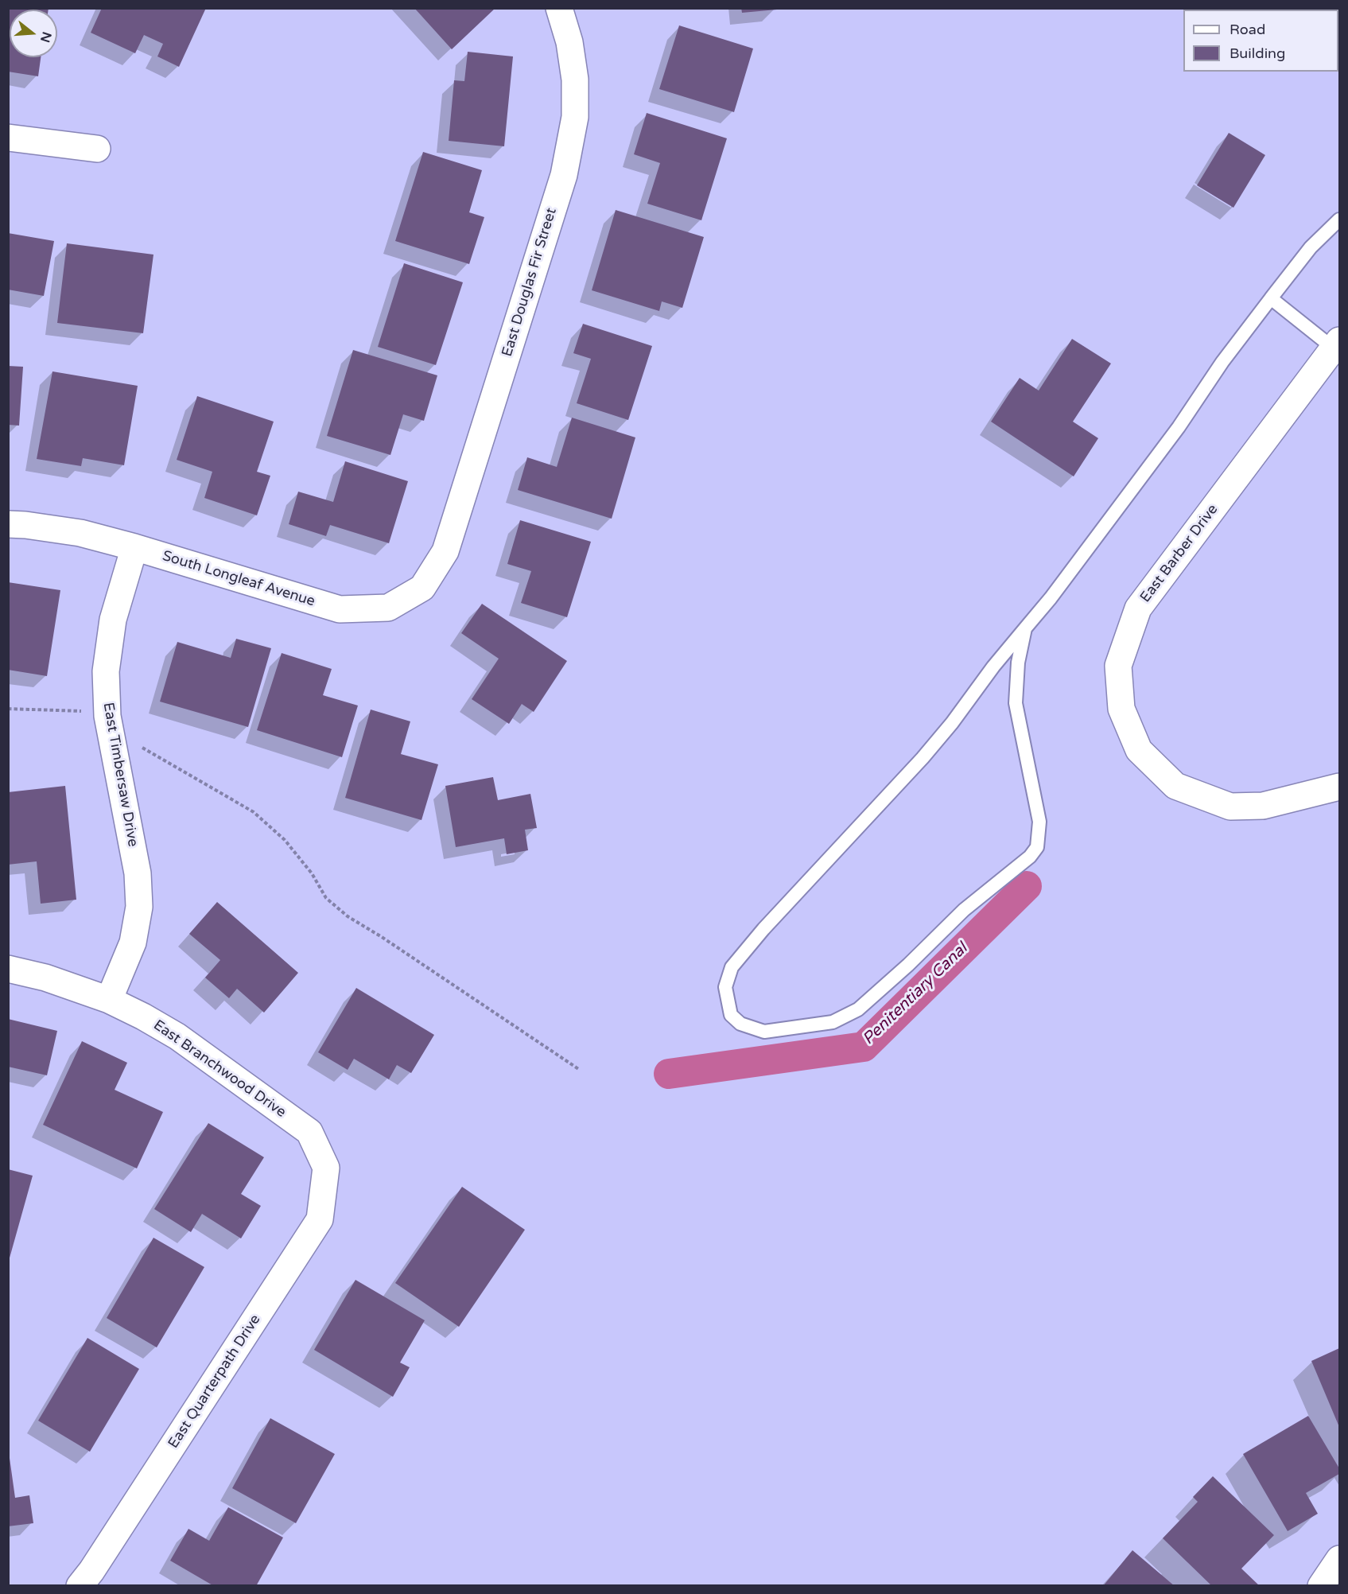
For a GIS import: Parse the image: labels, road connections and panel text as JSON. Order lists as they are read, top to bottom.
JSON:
{
  "streets": {
    "street": [
      "East Douglas Fir Street",
      "East Barber Drive",
      "South Longleaf Avenue",
      "East Timbersaw Drive",
      "East Branchwood Drive",
      "East Quarterpath Drive"
    ]
  },
  "crossings": [
    ["East Douglas Fir Street", "South Longleaf Avenue"],
    ["South Longleaf Avenue", "East Timbersaw Drive"],
    ["East Timbersaw Drive", "East Branchwood Drive"],
    ["East Branchwood Drive", "East Quarterpath Drive"]
  ],
  "water": ["Penitentiary Canal"],
  "legend": ["Road", "Building"],
  "north": "right"
}
